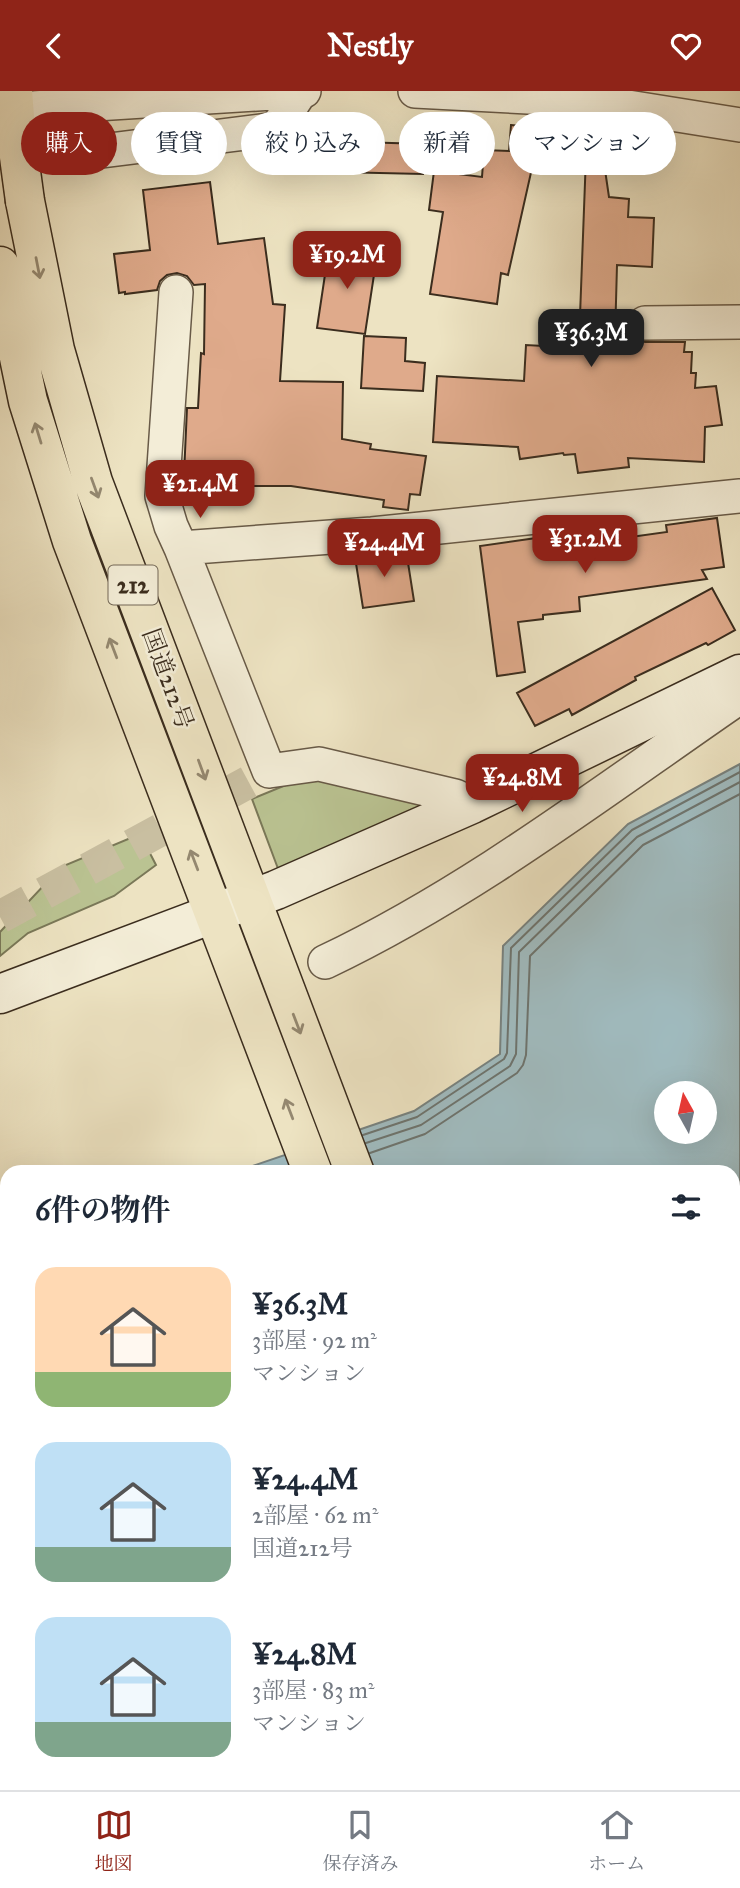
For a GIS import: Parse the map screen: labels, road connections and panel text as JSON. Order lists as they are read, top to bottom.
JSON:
{
  "streets": {
    "highway": ["212", "国道212号"]
  },
  "north": "top",
  "page": {
    "header": "Nestly",
    "chip": [
      "購入",
      "賃貸",
      "絞り込み",
      "新着",
      "マンション"
    ],
    "price": [
      "¥19.2M",
      "¥36.3M",
      "¥21.4M",
      "¥31.2M",
      "¥24.4M",
      "¥24.8M"
    ],
    "heading": "6件の物件",
    "list": [
      {
        "name": "¥36.3M",
        "note": "3部屋 · 92 m² · マンション"
      },
      {
        "name": "¥24.4M",
        "note": "2部屋 · 62 m² · 国道212号"
      },
      {
        "name": "¥24.8M",
        "note": "3部屋 · 83 m² · マンション"
      }
    ],
    "tabs": ["地図", "保存済み", "ホーム"]
  }
}
